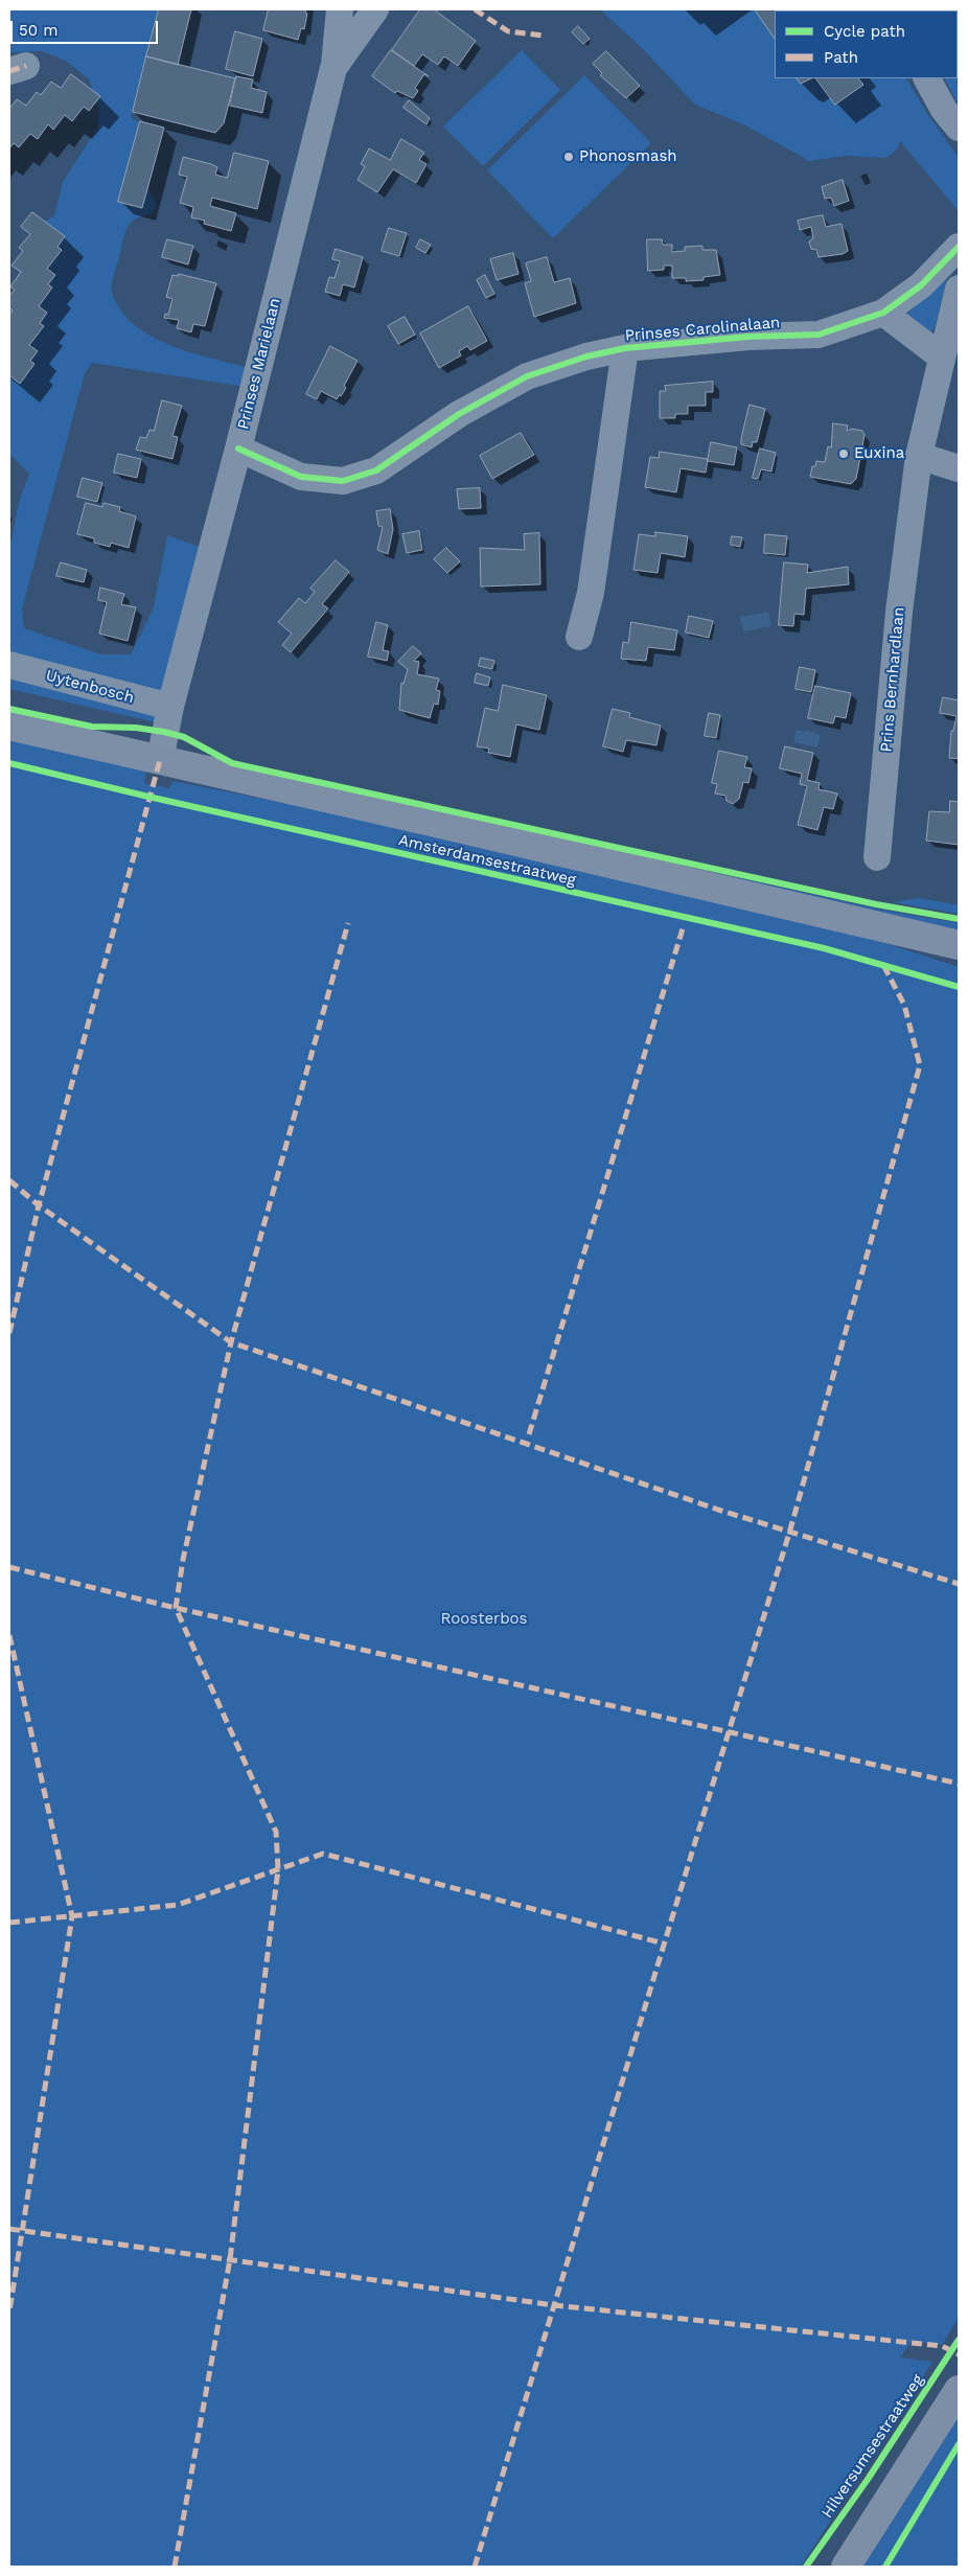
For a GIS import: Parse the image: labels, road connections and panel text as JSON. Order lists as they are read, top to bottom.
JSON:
{
  "streets": {
    "main road": ["Amsterdamsestraatweg"],
    "street": [
      "Prinses Carolinalaan",
      "Prinses Marielaan",
      "Prins Bernhardlaan",
      "Uytenbosch"
    ],
    "cycle path": ["Hilversumsestraatweg"]
  },
  "crossings": [
    ["Prinses Carolinalaan", "Prinses Marielaan"],
    ["Prinses Marielaan", "Uytenbosch"],
    ["Prinses Marielaan", "Amsterdamsestraatweg"]
  ],
  "parks": ["Roosterbos"],
  "places": ["Phonosmash", "Euxina"],
  "legend": ["Cycle path", "Path"],
  "scale_bar": "50 m"
}
